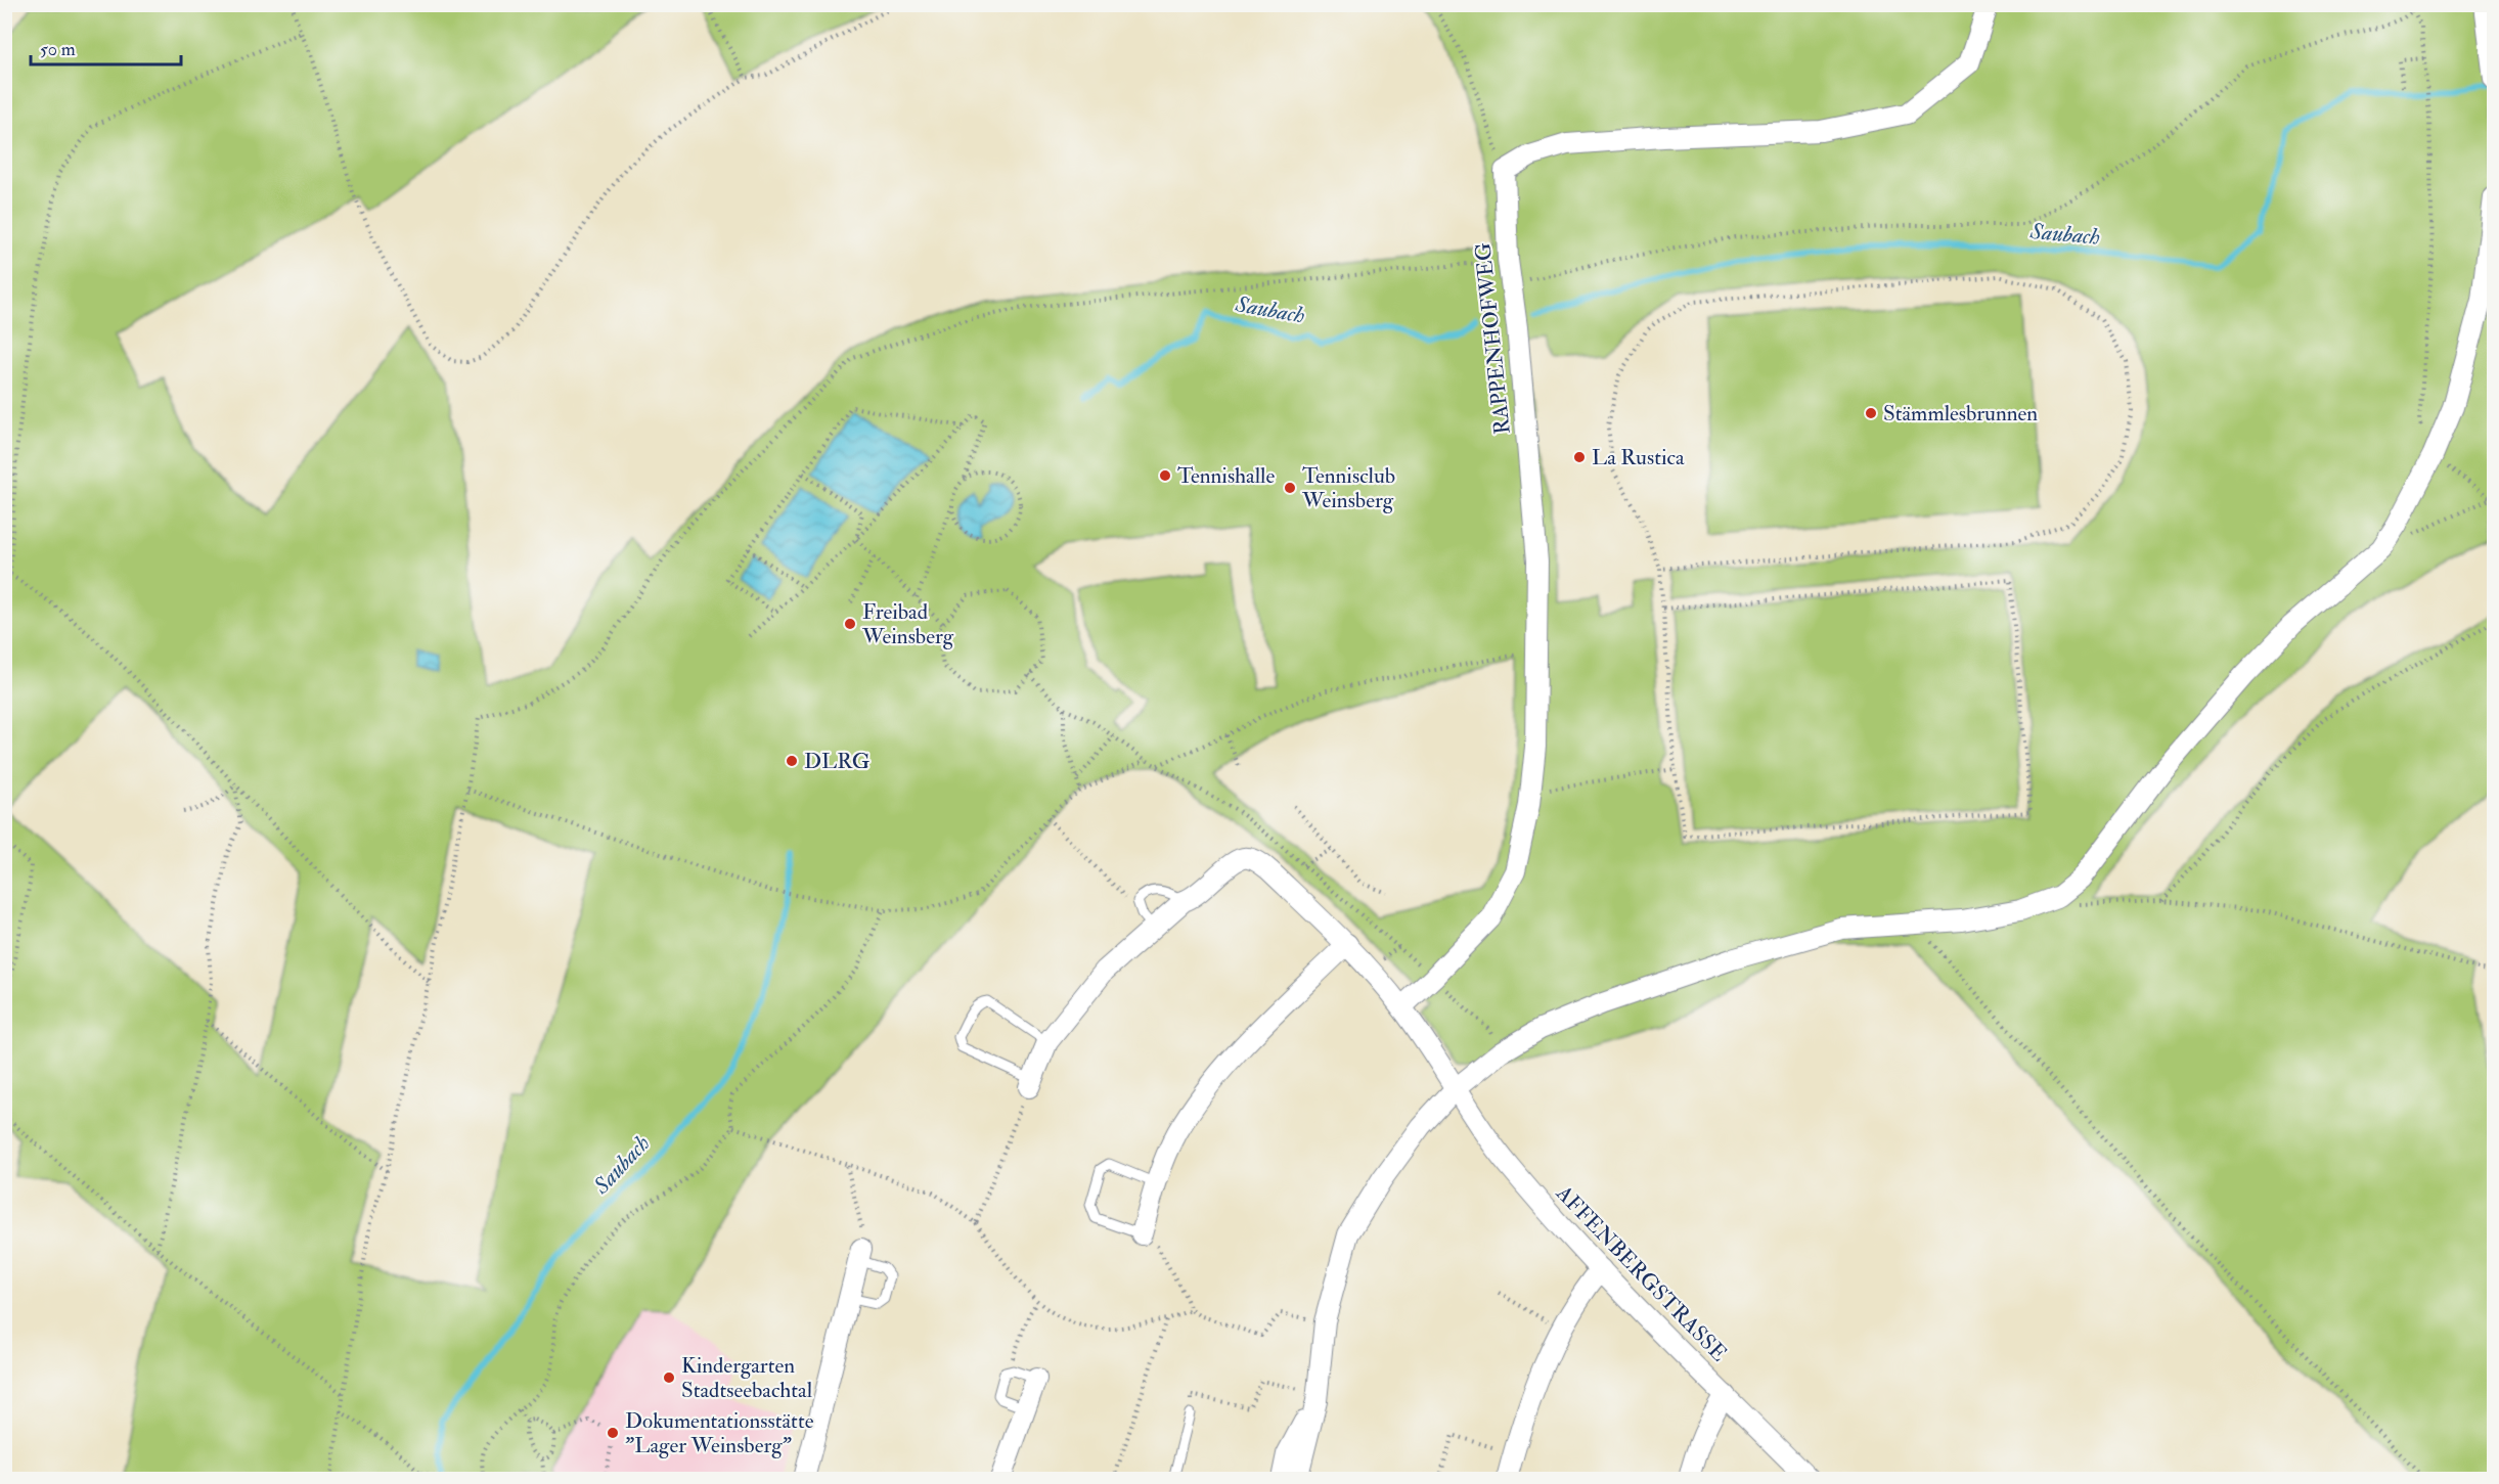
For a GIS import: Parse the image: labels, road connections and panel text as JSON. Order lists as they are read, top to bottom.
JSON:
{
  "streets": {
    "street": ["RAPPENHOFWEG", "AFFENBERGSTRASSE"]
  },
  "crossings": [
    ["RAPPENHOFWEG", "AFFENBERGSTRASSE"]
  ],
  "water": ["Saubach"],
  "places": [
    "Stämmlesbrunnen",
    "La Rustica",
    "Tennishalle",
    "Tennisclub Weinsberg",
    "Freibad Weinsberg",
    "DLRG",
    "Kindergarten Stadtseebachtal",
    "Dokumentationsstätte \"Lager Weinsberg\""
  ],
  "scale_bar": "50 m"
}
